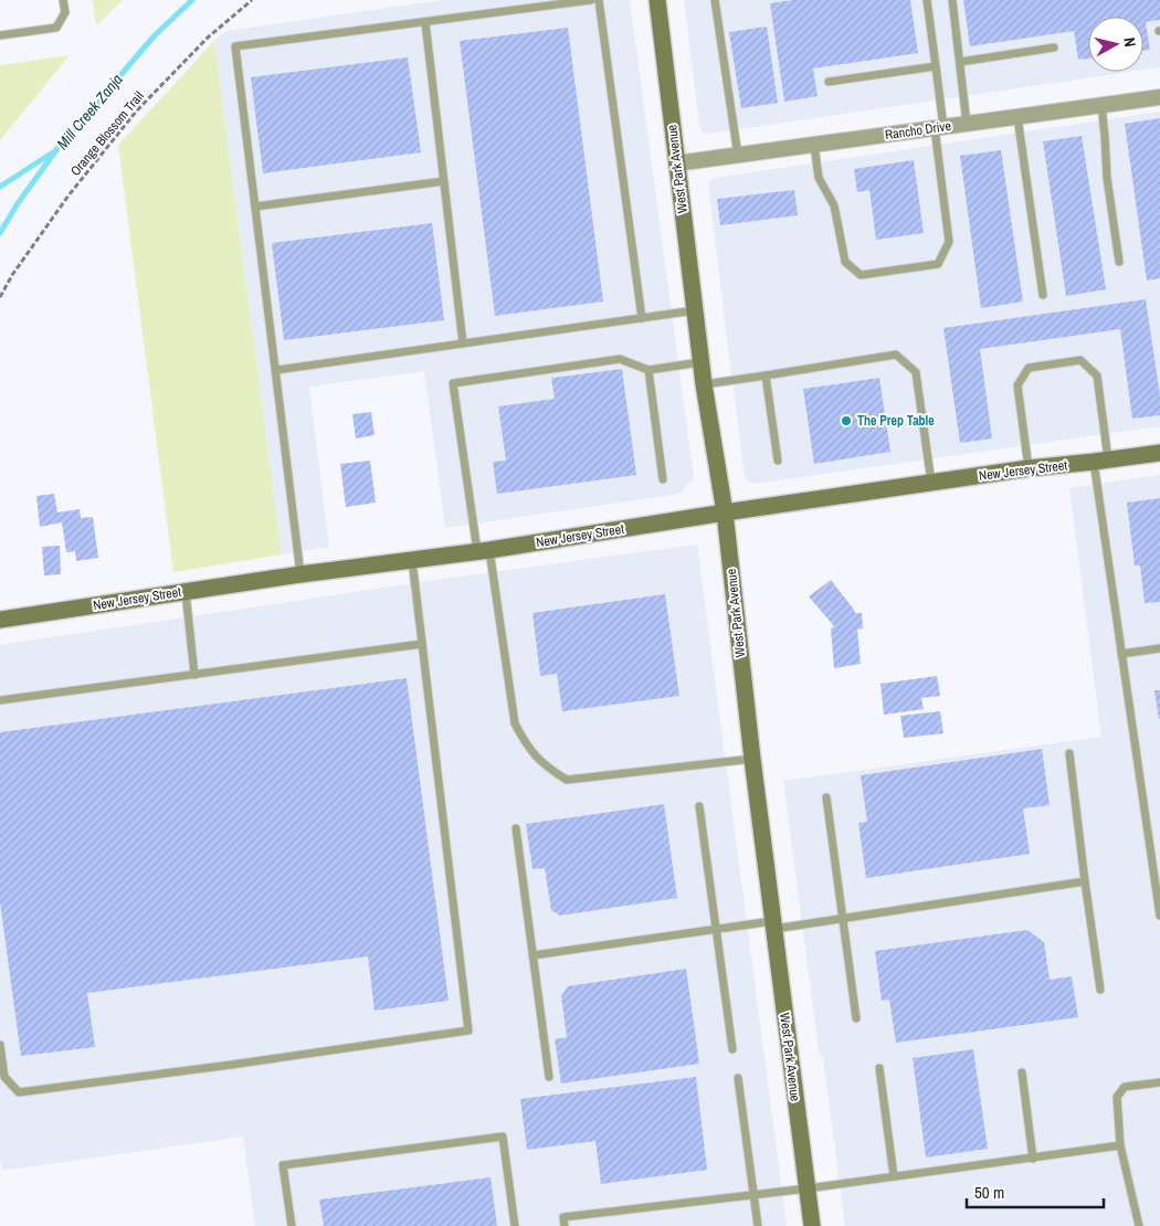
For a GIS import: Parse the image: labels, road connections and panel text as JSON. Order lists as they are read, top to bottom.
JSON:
{
  "streets": {
    "street": ["Rancho Drive", "West Park Avenue", "New Jersey Street"],
    "path": ["Orange Blossom Trail"]
  },
  "crossings": [
    ["Rancho Drive", "West Park Avenue"],
    ["West Park Avenue", "New Jersey Street"]
  ],
  "water": ["Mill Creek Zanja"],
  "places": ["The Prep Table"],
  "scale_bar": "50 m",
  "north": "right"
}
